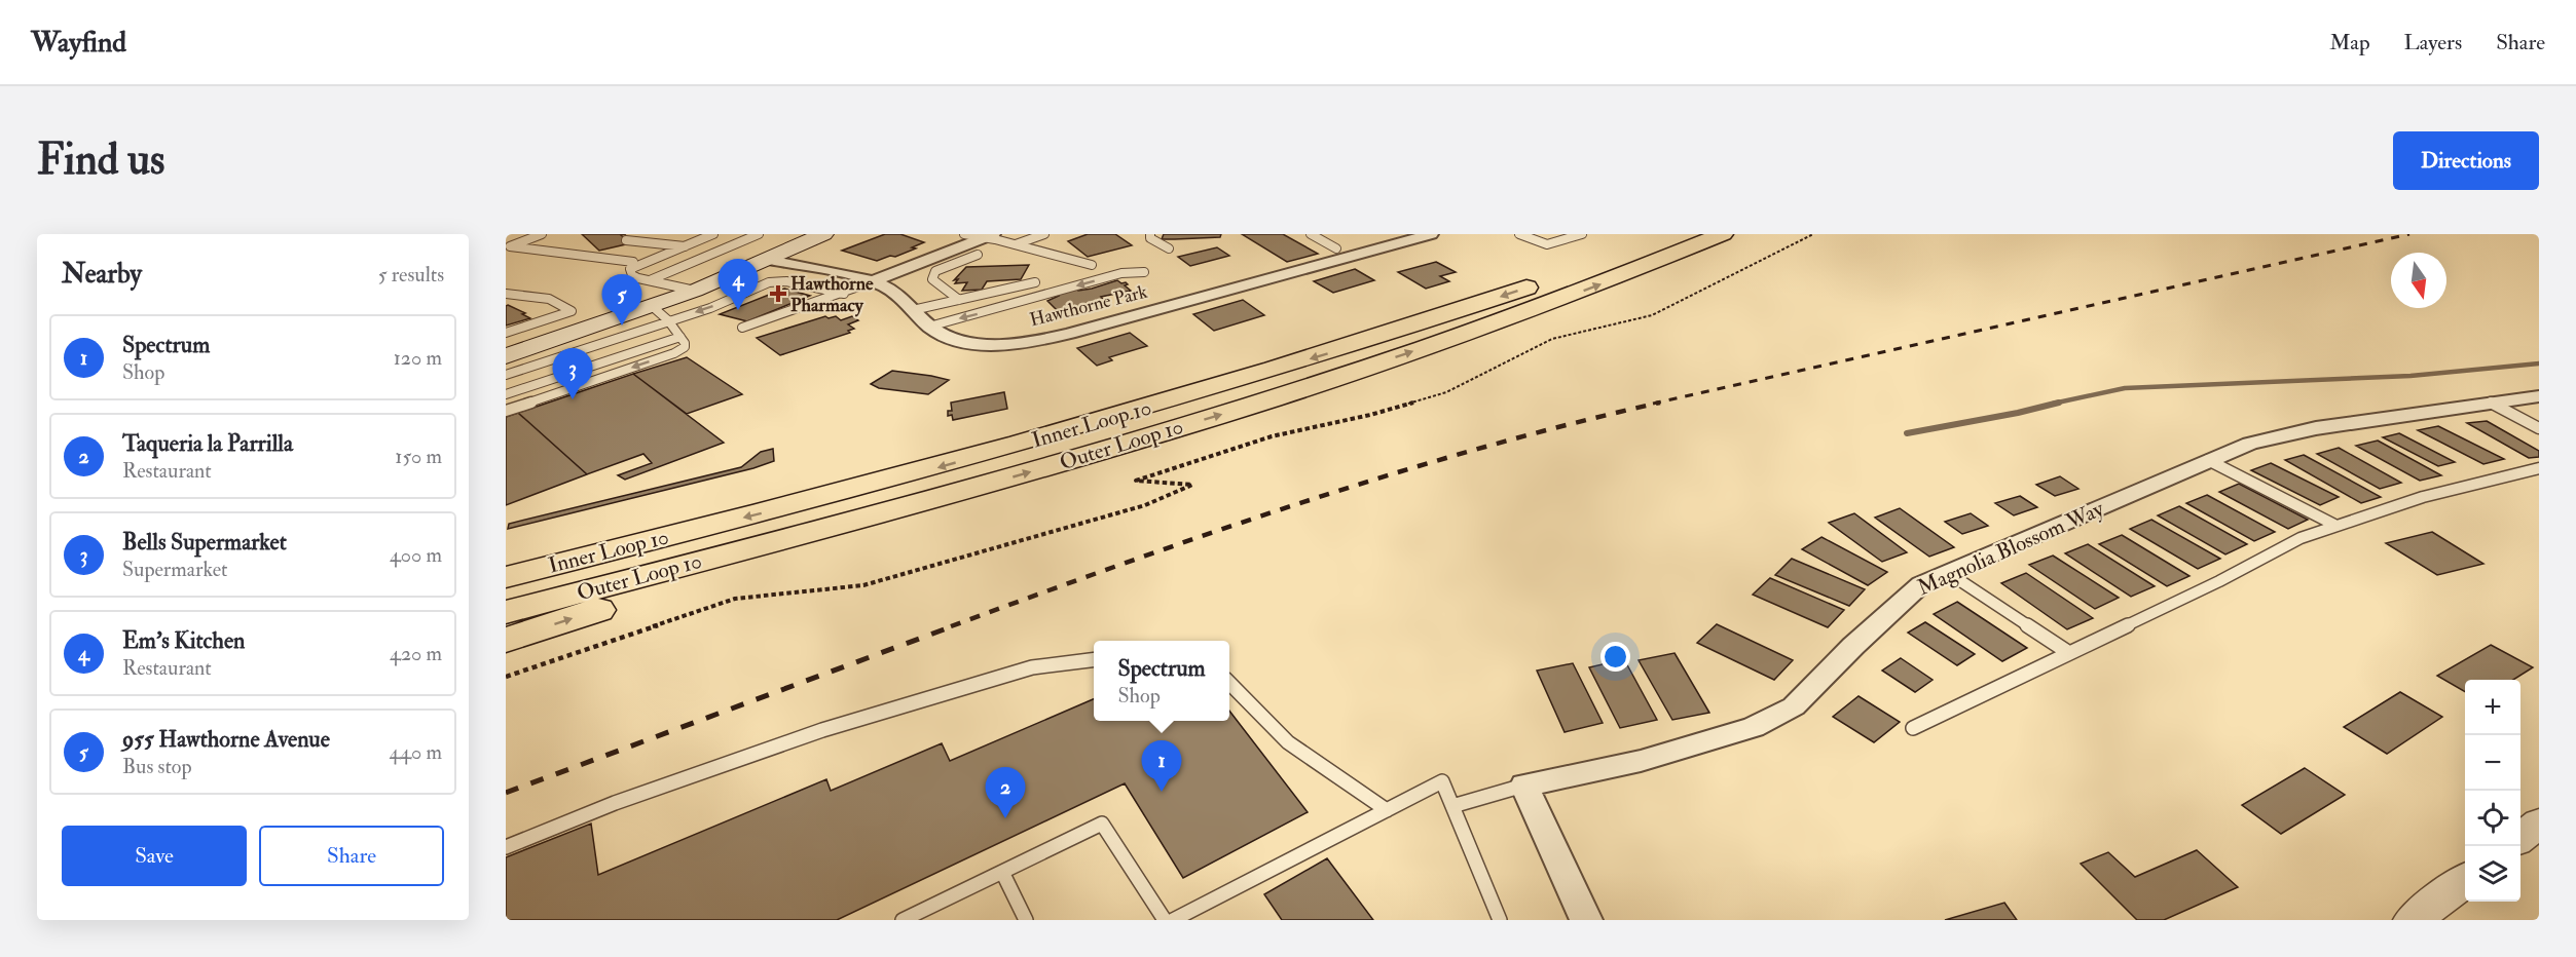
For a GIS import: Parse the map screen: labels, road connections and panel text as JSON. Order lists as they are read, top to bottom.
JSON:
{
  "streets": {
    "highway": ["Inner Loop 10", "Outer Loop 10"],
    "street": ["Hawthorne Park", "Magnolia Blossom Way"]
  },
  "one_way": ["Outer Loop 10"],
  "places": {
    "health": ["Hawthorne Pharmacy"]
  },
  "north": "bottom",
  "page": {
    "header": "Wayfind",
    "nav": ["Map", "Layers", "Share"],
    "buttons": [
      "Directions",
      ["Save", "Share"]
    ],
    "title": "Find us",
    "heading": ["Nearby", "5 results"],
    "pins": [
      "4",
      "5",
      "3",
      "1",
      "2"
    ],
    "list": [
      {
        "mark": "1",
        "name": "Spectrum",
        "note": "Shop",
        "value": "120 m"
      },
      {
        "mark": "2",
        "name": "Taqueria la Parrilla",
        "note": "Restaurant",
        "value": "150 m"
      },
      {
        "mark": "3",
        "name": "Bells Supermarket",
        "note": "Supermarket",
        "value": "400 m"
      },
      {
        "mark": "4",
        "name": "Em's Kitchen",
        "note": "Restaurant",
        "value": "420 m"
      },
      {
        "mark": "5",
        "name": "955 Hawthorne Avenue",
        "note": "Bus stop",
        "value": "440 m"
      }
    ],
    "popup": ["Spectrum", "Shop"],
    "map_buttons": ["+", "−"]
  }
}
